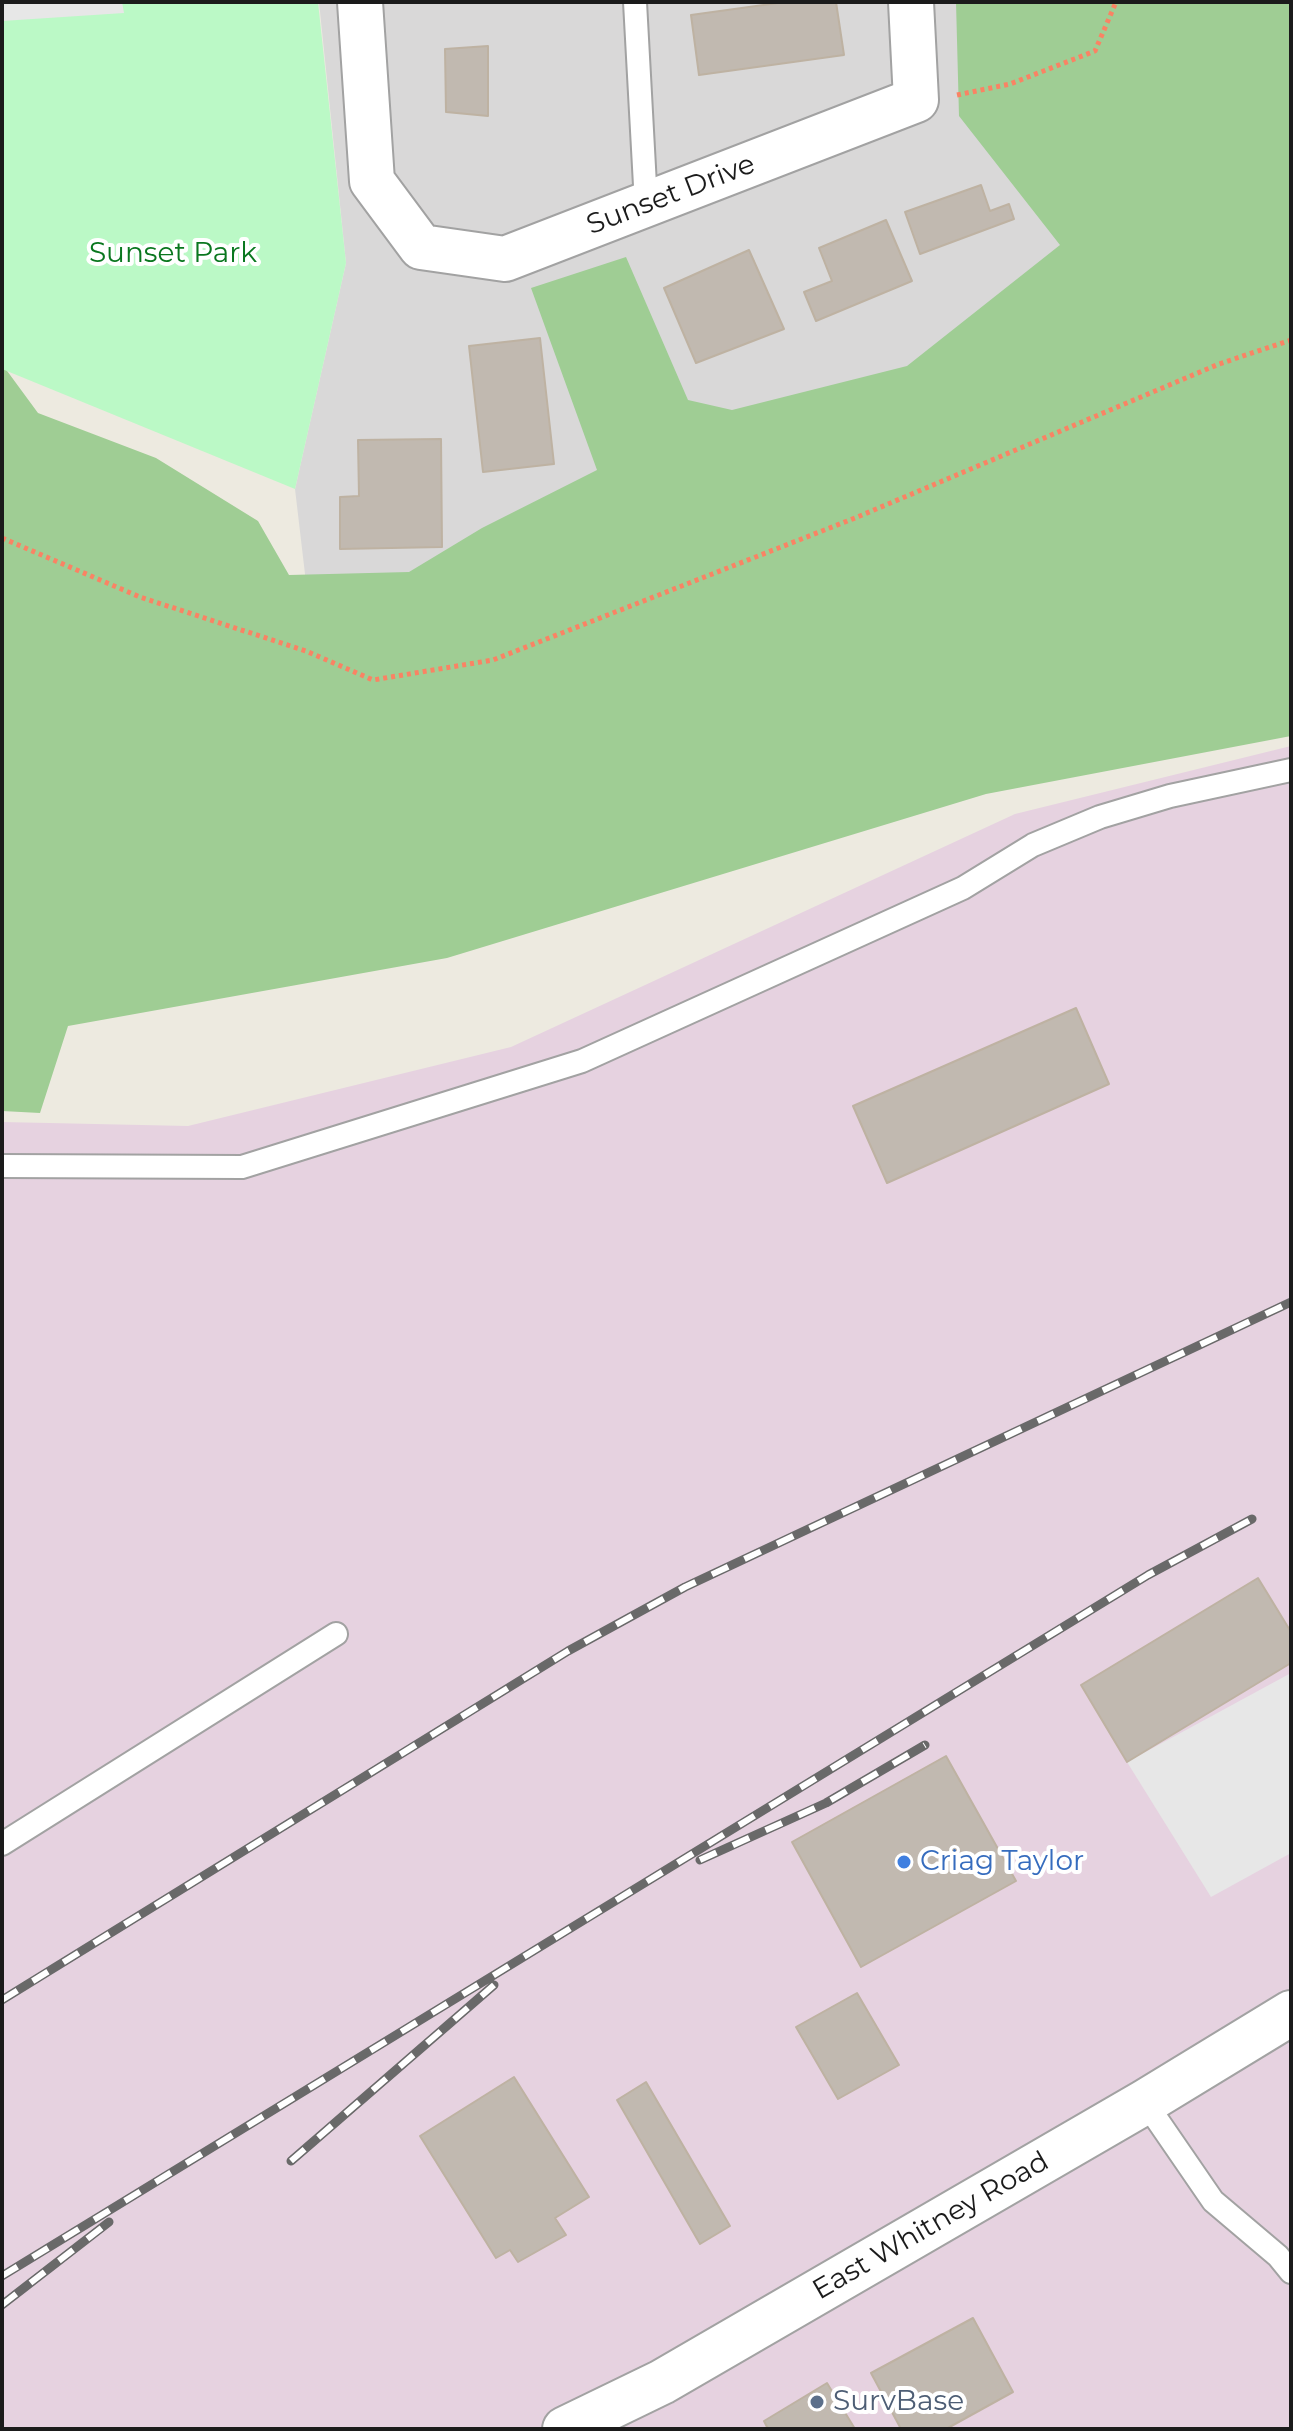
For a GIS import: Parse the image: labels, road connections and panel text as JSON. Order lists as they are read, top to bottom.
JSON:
{
  "streets": {
    "street": ["Sunset Drive", "East Whitney Road"]
  },
  "parks": ["Sunset Park"],
  "places": ["Criag Taylor", "SurvBase"]
}
